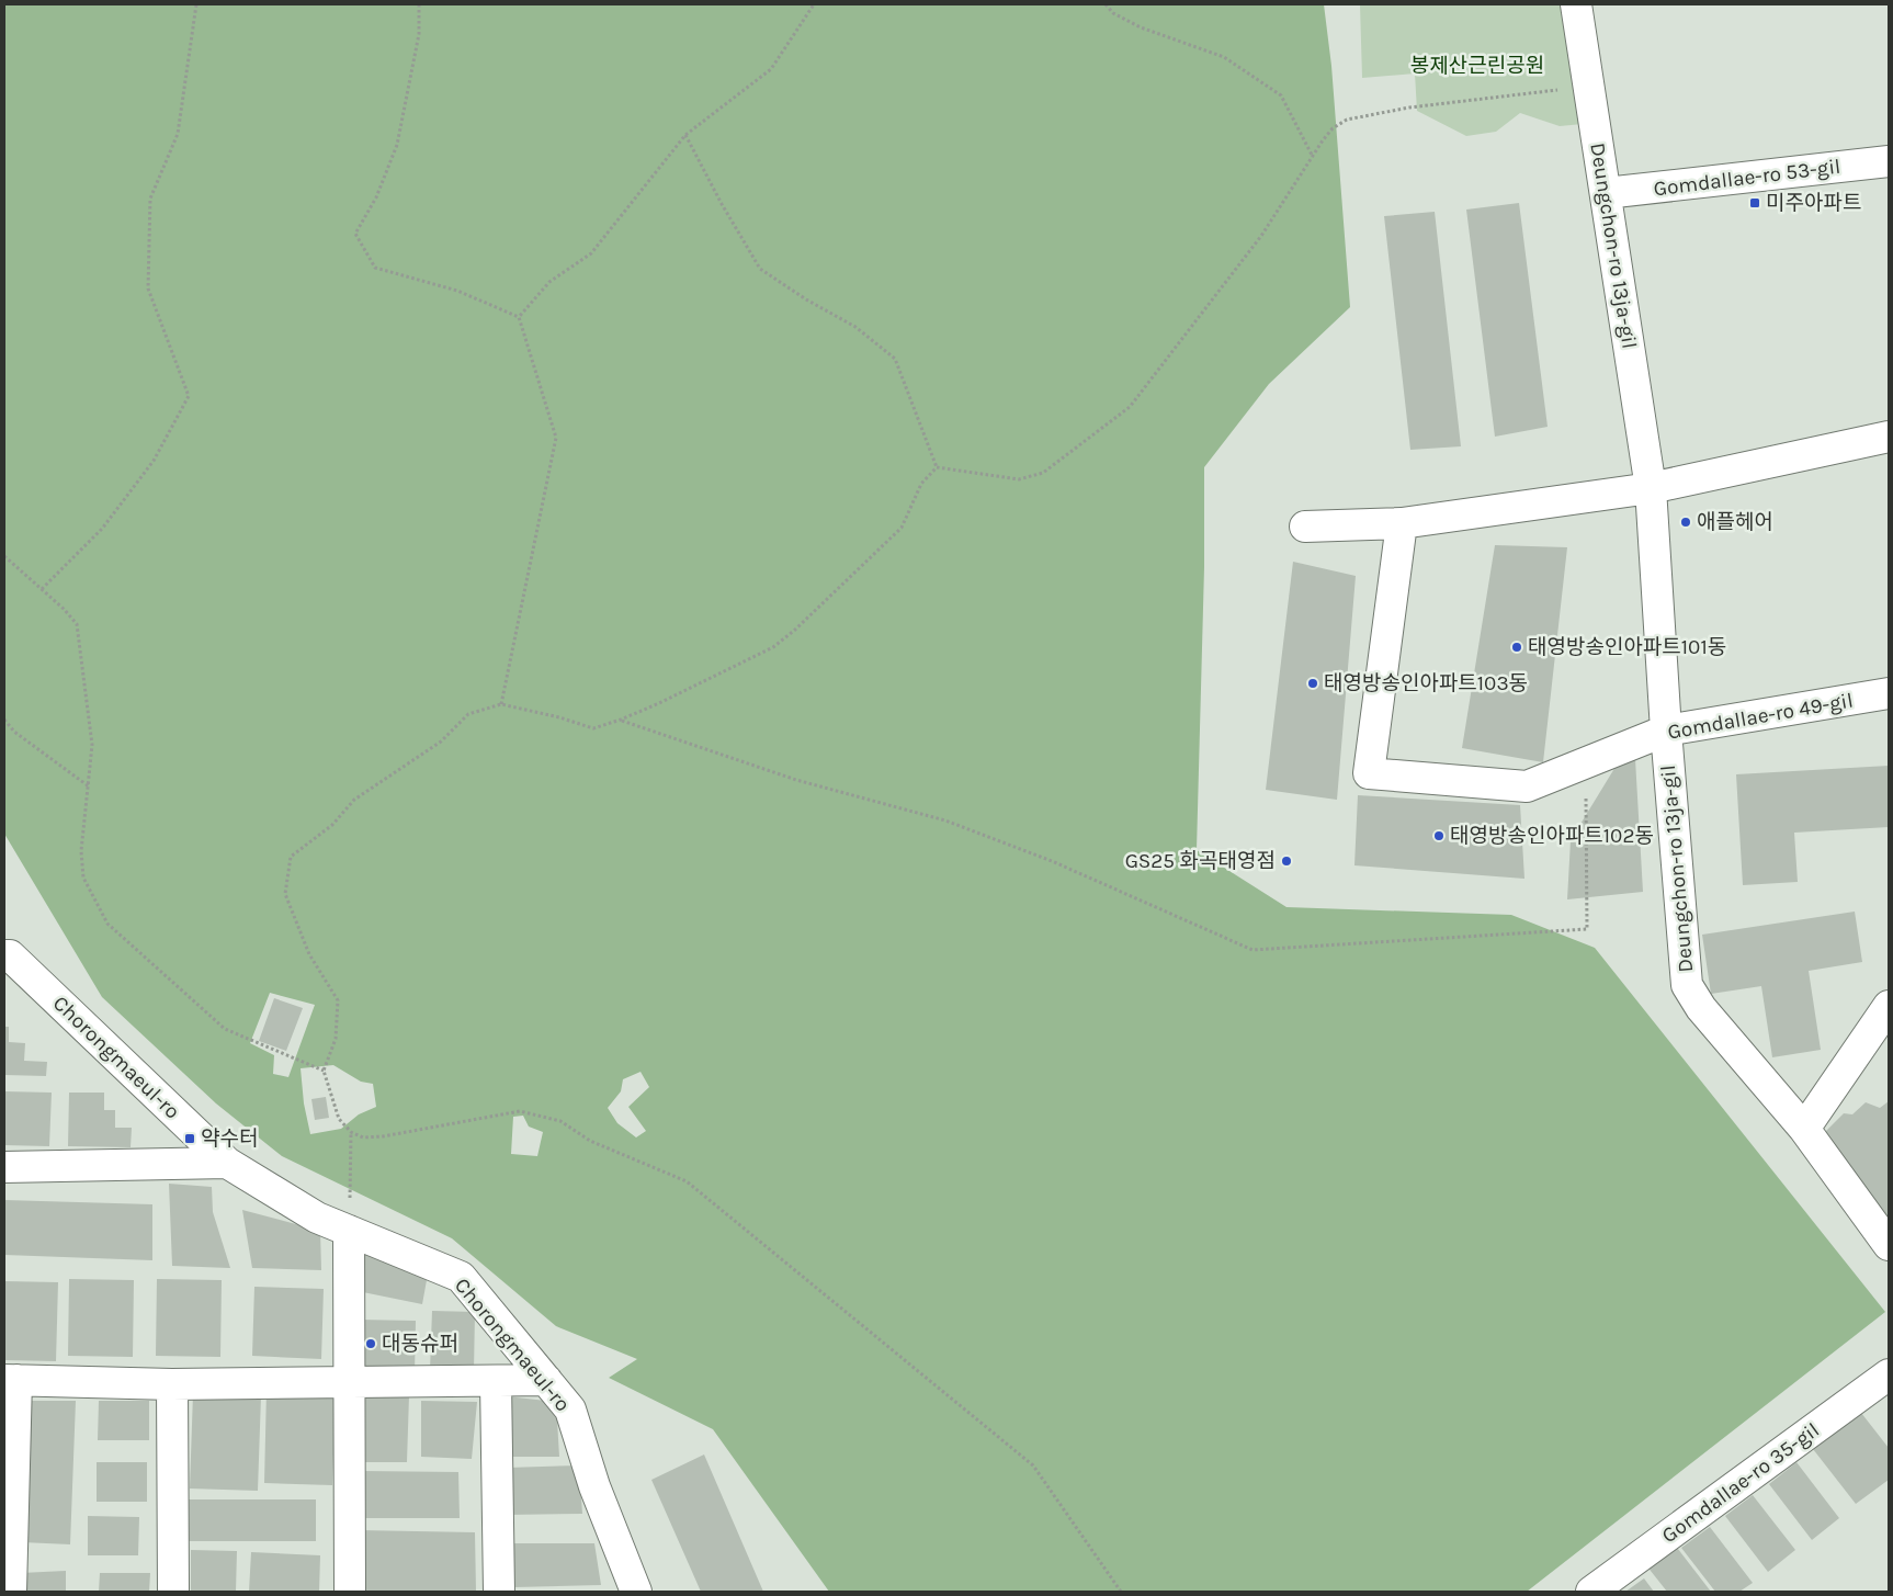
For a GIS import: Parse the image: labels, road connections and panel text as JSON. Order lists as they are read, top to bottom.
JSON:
{
  "streets": {
    "street": [
      "Gomdallae-ro 53-gil",
      "Deungchon-ro 13ja-gil",
      "Gomdallae-ro 49-gil",
      "Chorongmaeul-ro",
      "Gomdallae-ro 35-gil"
    ]
  },
  "crossings": [
    ["Gomdallae-ro 53-gil", "Deungchon-ro 13ja-gil"],
    ["Deungchon-ro 13ja-gil", "Gomdallae-ro 49-gil"]
  ],
  "parks": ["봉제산근린공원"],
  "places": {
    "transit": ["미주아파트", "약수터"],
    "other": [
      "애플헤어",
      "태영방송인아파트101동",
      "태영방송인아파트103동",
      "태영방송인아파트102동",
      "GS25 화곡태영점",
      "대동슈퍼"
    ]
  }
}
